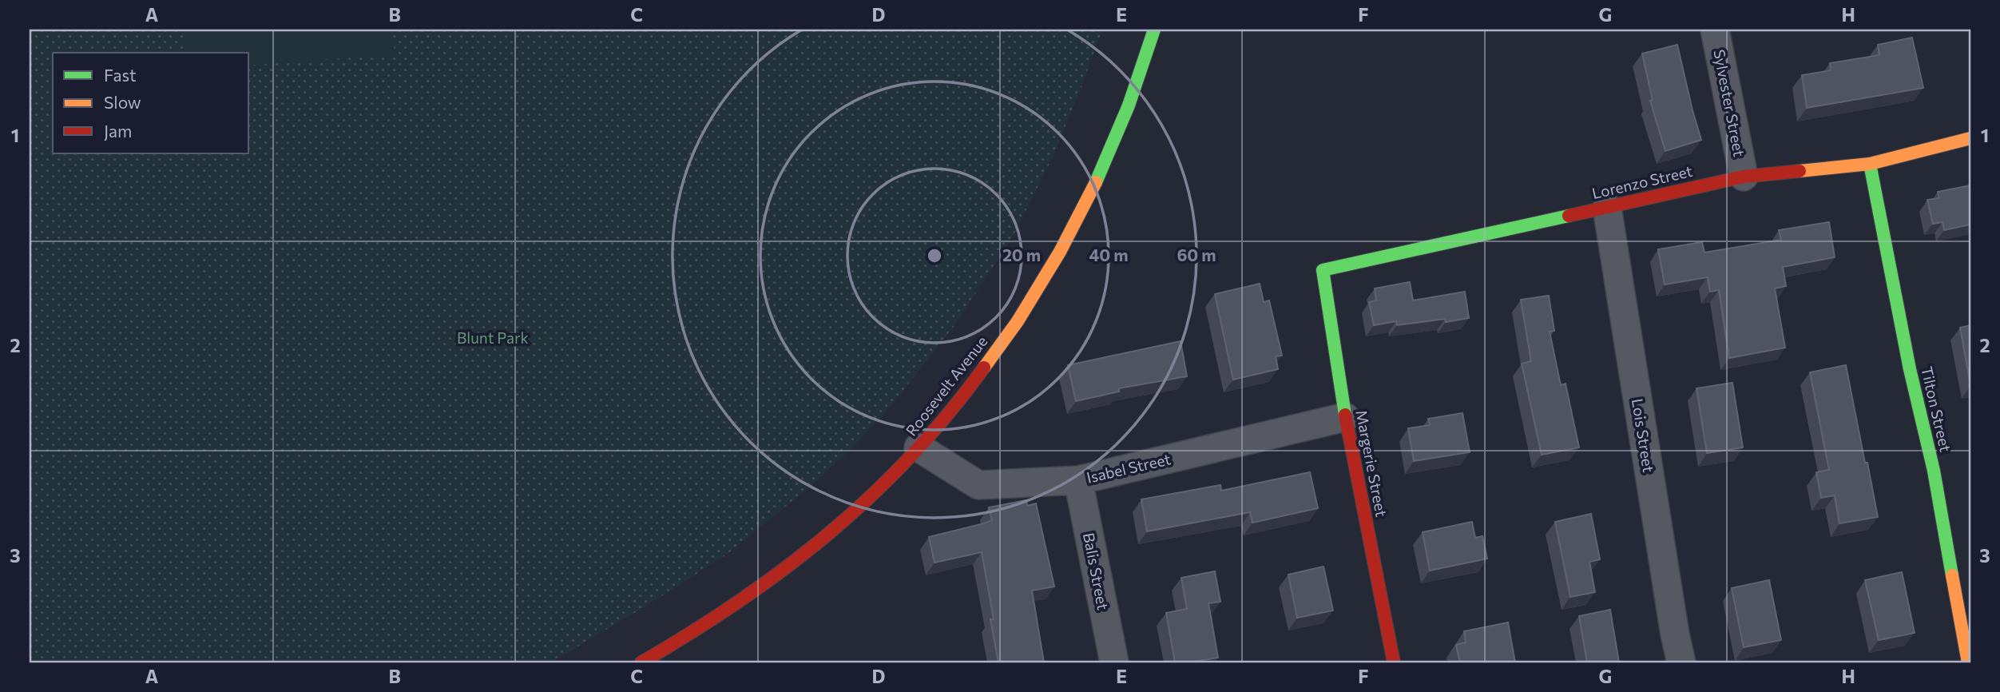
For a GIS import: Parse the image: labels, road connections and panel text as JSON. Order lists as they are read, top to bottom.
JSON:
{
  "streets": {
    "street": [
      "Sylvester Street",
      "Lorenzo Street",
      "Roosevelt Avenue",
      "Tilton Street",
      "Lois Street",
      "Margerie Street",
      "Isabel Street",
      "Balis Street"
    ]
  },
  "crossings": [
    ["Sylvester Street", "Lorenzo Street"],
    ["Lorenzo Street", "Tilton Street"],
    ["Lorenzo Street", "Lois Street"],
    ["Lorenzo Street", "Margerie Street"],
    ["Roosevelt Avenue", "Isabel Street"],
    ["Margerie Street", "Isabel Street"],
    ["Isabel Street", "Balis Street"]
  ],
  "parks": ["Blunt Park"],
  "legend": ["Fast", "Slow", "Jam"],
  "grid": {
    "columns": [
      "A",
      "B",
      "C",
      "D",
      "E",
      "F",
      "G",
      "H"
    ],
    "rows": ["1", "2", "3"]
  },
  "rings": ["20 m", "40 m", "60 m"]
}
